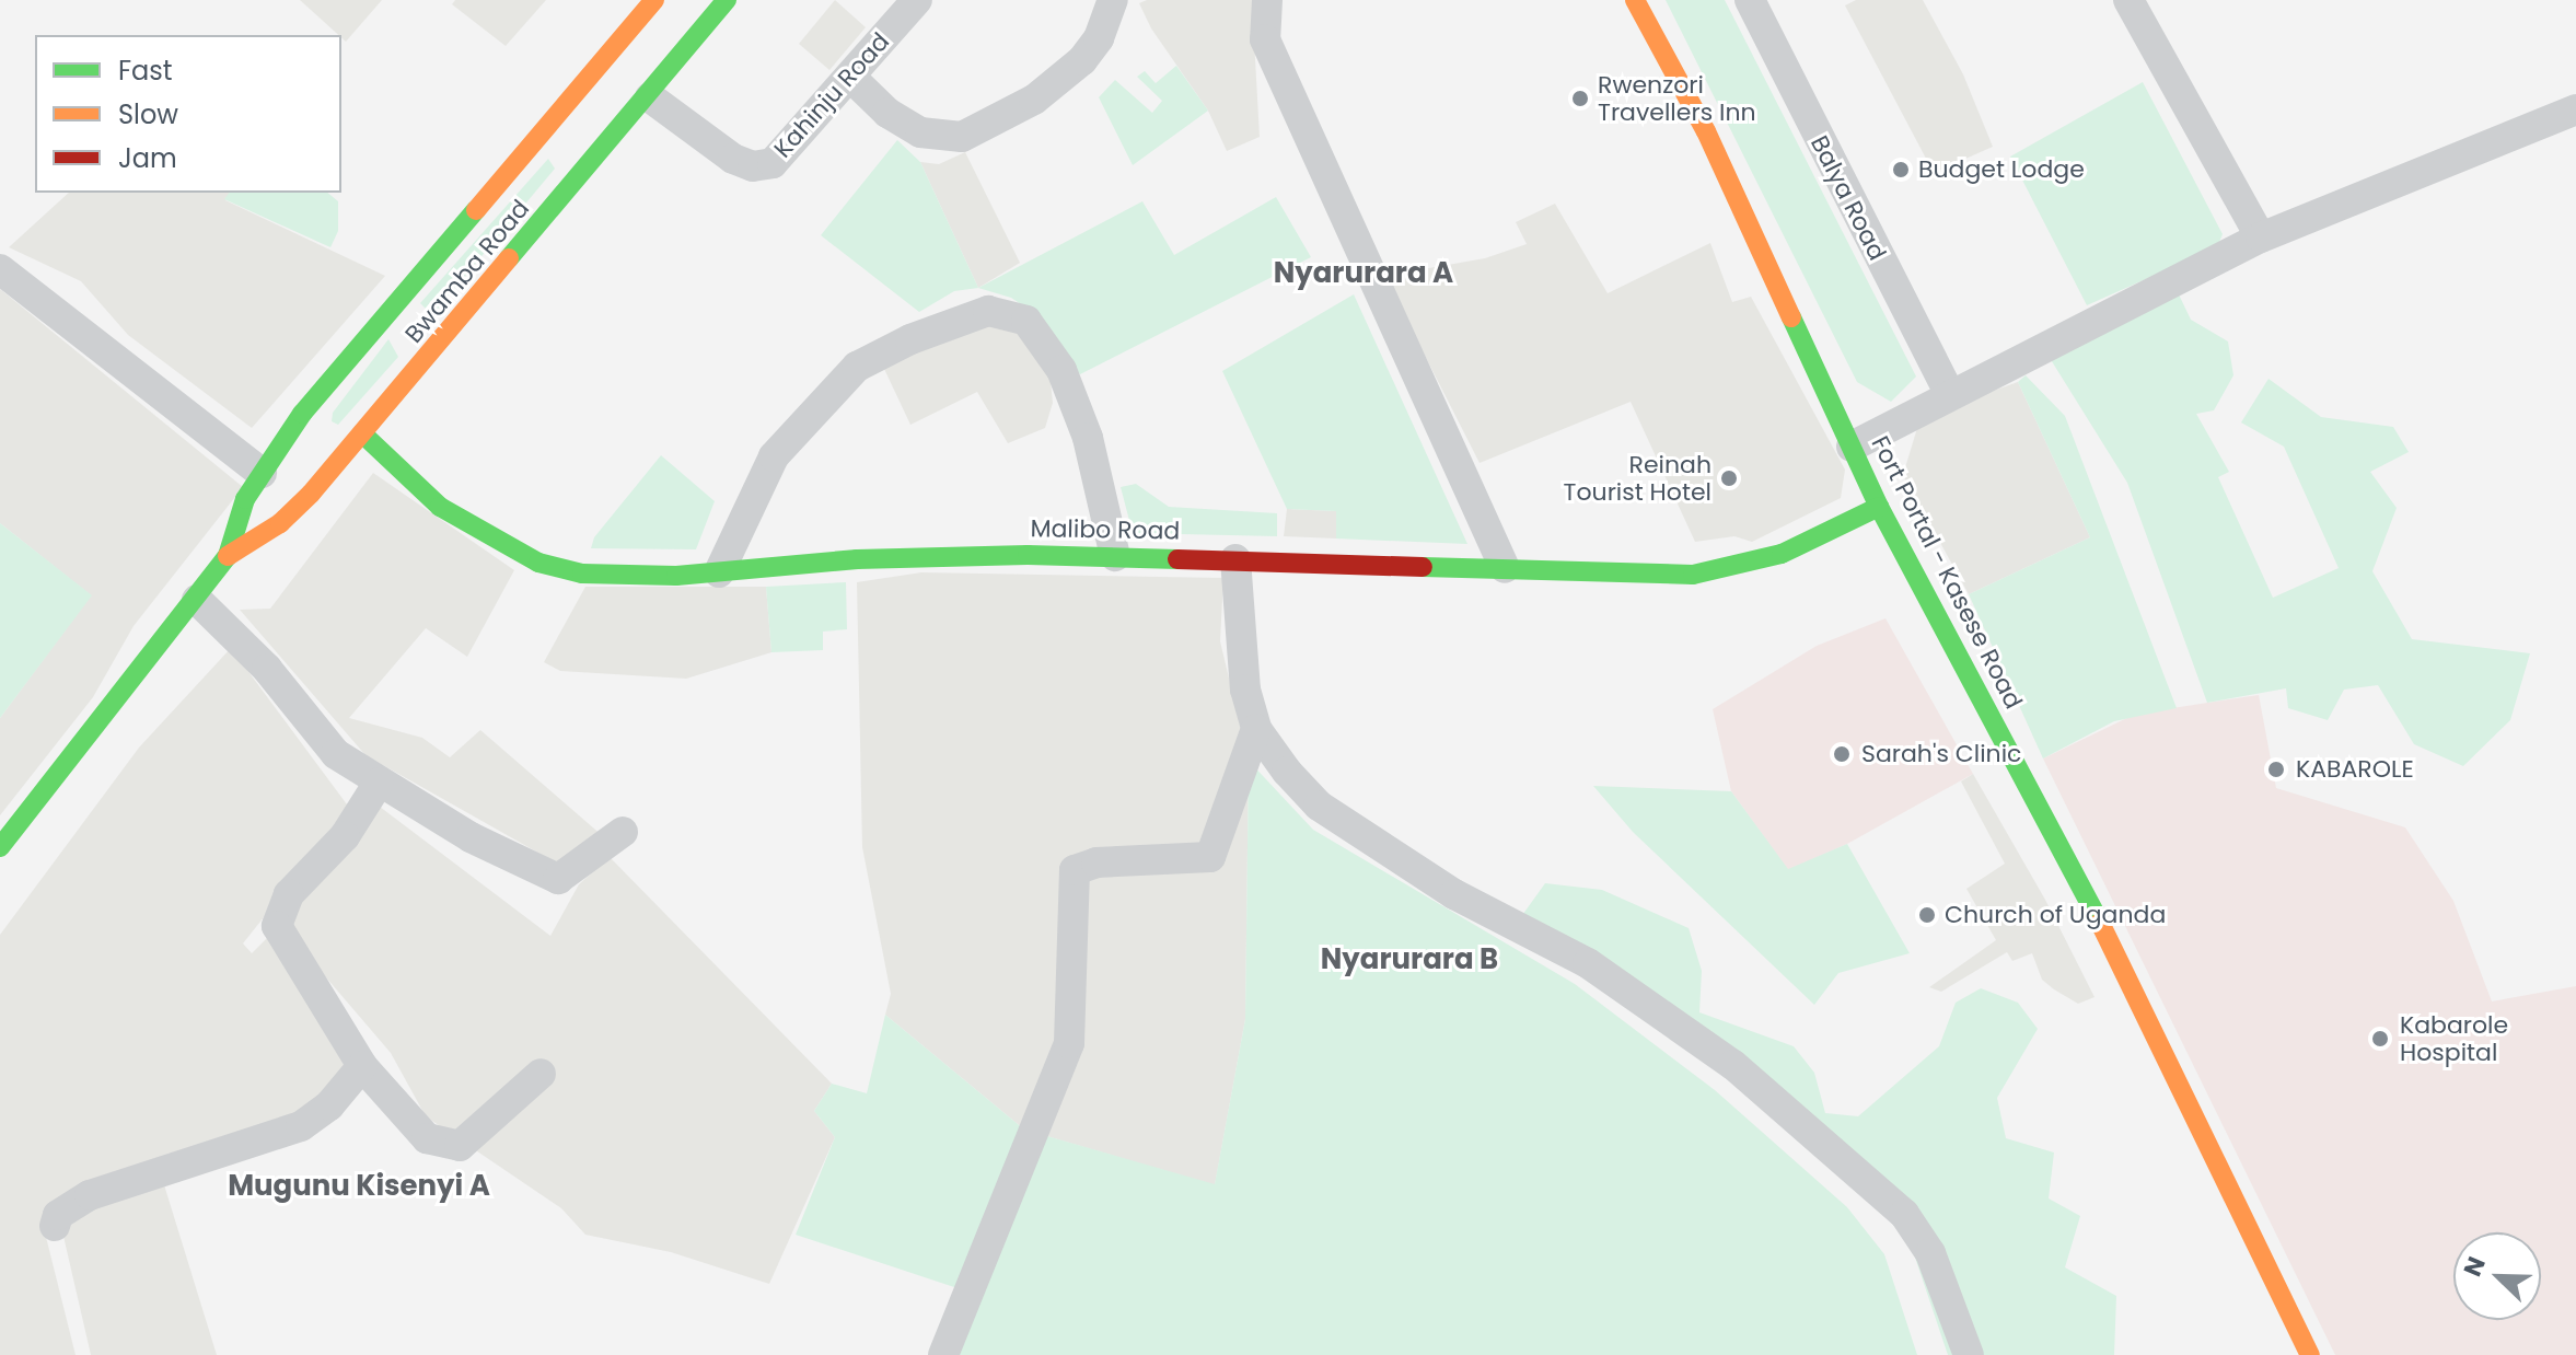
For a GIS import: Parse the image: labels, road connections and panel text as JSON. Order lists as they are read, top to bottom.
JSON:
{
  "streets": {
    "main road": ["Bwamba Road", "Malibo Road", "Fort Portal - Kasese Road"],
    "street": ["Kahinju Road", "Balya Road"]
  },
  "crossings": [
    ["Kahinju Road", "Bwamba Road"],
    ["Bwamba Road", "Malibo Road"],
    ["Malibo Road", "Fort Portal - Kasese Road"]
  ],
  "districts": ["Nyarurara A", "Nyarurara B", "Mugunu Kisenyi A"],
  "places": [
    "Rwenzori Travellers Inn",
    "Budget Lodge",
    "Reinah Tourist Hotel",
    "Sarah's Clinic",
    "KABAROLE",
    "Church of Uganda",
    "Kabarole Hospital"
  ],
  "legend": ["Fast", "Slow", "Jam"],
  "north": "top left"
}
